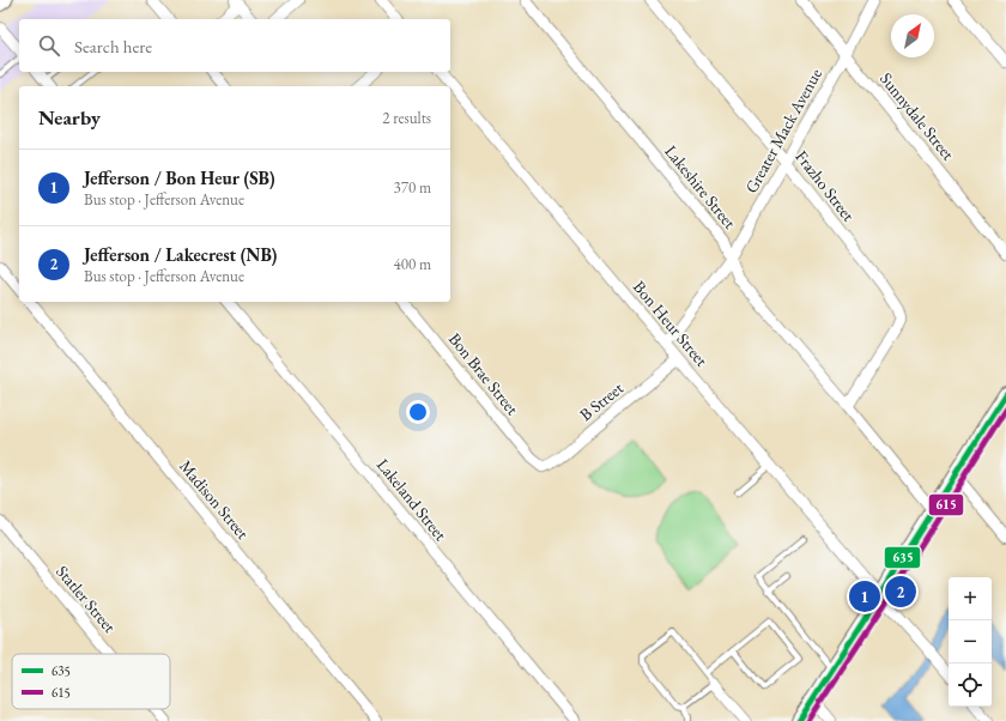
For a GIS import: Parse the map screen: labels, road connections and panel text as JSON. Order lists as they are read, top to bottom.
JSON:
{
  "streets": {
    "street": [
      "Sunnydale Street",
      "Greater Mack Avenue",
      "Frazho Street",
      "Lakeshire Street",
      "Bon Heur Street",
      "Bon Brae Street",
      "B Street",
      "Madison Street",
      "Lakeland Street",
      "Statler Street"
    ]
  },
  "crossings": [
    ["Sunnydale Street", "Greater Mack Avenue"],
    ["Greater Mack Avenue", "Frazho Street"],
    ["Greater Mack Avenue", "Lakeshire Street"],
    ["Greater Mack Avenue", "Bon Heur Street"],
    ["Frazho Street", "Lakeshire Street"],
    ["Bon Heur Street", "B Street"],
    ["Bon Brae Street", "B Street"]
  ],
  "lines": ["transit line 635", "transit line 615"],
  "legend": ["635", "615"],
  "north": "top right",
  "page": {
    "search": "Search here",
    "heading": ["Nearby", "2 results"],
    "list": [
      {
        "mark": "1",
        "name": "Jefferson / Bon Heur (SB)",
        "note": "Bus stop · Jefferson Avenue",
        "value": "370 m"
      },
      {
        "mark": "2",
        "name": "Jefferson / Lakecrest (NB)",
        "note": "Bus stop · Jefferson Avenue",
        "value": "400 m"
      }
    ],
    "pins": ["2", "1"],
    "map_buttons": ["+", "−"]
  }
}
